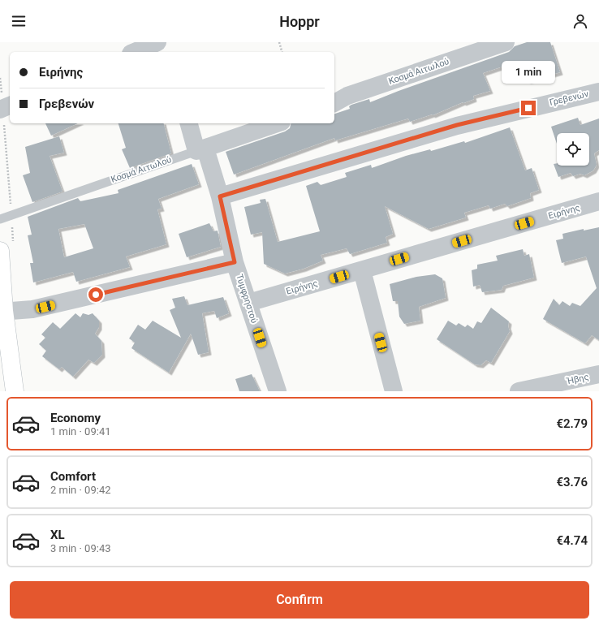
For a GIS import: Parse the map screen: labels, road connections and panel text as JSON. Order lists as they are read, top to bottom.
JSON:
{
  "streets": {
    "street": [
      "Κοσμά Αιτωλού",
      "Γρεβενών",
      "Ειρήνης",
      "Τυμφρηστού",
      "Ήβης"
    ]
  },
  "crossings": [
    ["Κοσμά Αιτωλού", "Τυμφρηστού"],
    ["Γρεβενών", "Τυμφρηστού"],
    ["Ειρήνης", "Τυμφρηστού"]
  ],
  "page": {
    "header": "Hoppr",
    "banner": ["Ειρήνης", "Γρεβενών"],
    "bubble": "1 min",
    "list": [
      {
        "name": "Economy",
        "note": "1 min · 09:41",
        "value": "€2.79"
      },
      {
        "name": "Comfort",
        "note": "2 min · 09:42",
        "value": "€3.76"
      },
      {
        "name": "XL",
        "note": "3 min · 09:43",
        "value": "€4.74"
      }
    ],
    "buttons": "Confirm"
  }
}
